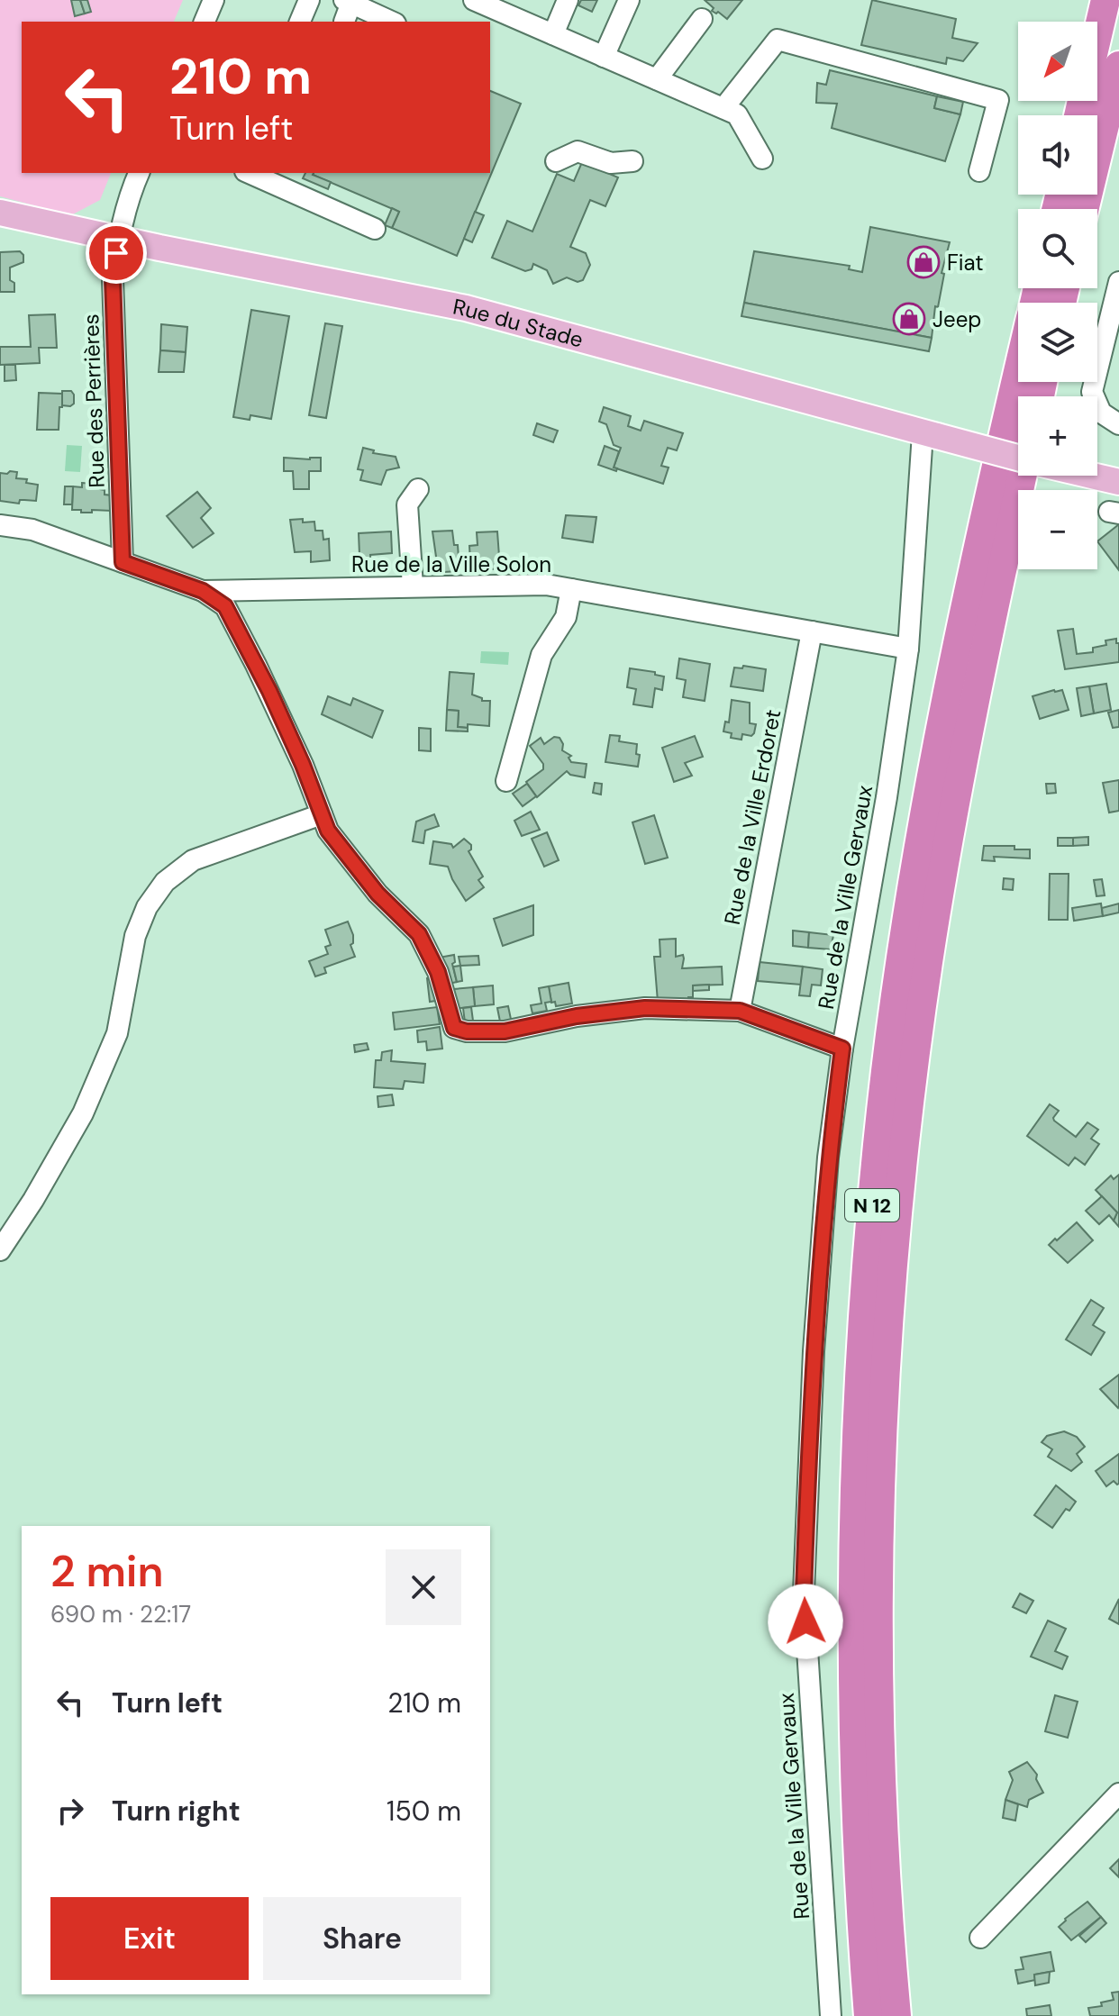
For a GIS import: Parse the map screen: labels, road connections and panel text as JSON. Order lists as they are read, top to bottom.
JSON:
{
  "streets": {
    "highway": ["N 12"],
    "main road": ["Rue du Stade"],
    "street": [
      "Rue des Perrières",
      "Rue de la Ville Solon",
      "Rue de la Ville Erdoret",
      "Rue de la Ville Gervaux"
    ]
  },
  "crossings": [
    ["Rue du Stade", "Rue des Perrières"],
    ["Rue du Stade", "Rue de la Ville Gervaux"],
    ["Rue des Perrières", "Rue de la Ville Solon"],
    ["Rue de la Ville Solon", "Rue de la Ville Erdoret"],
    ["Rue de la Ville Solon", "Rue de la Ville Gervaux"]
  ],
  "places": {
    "shop": ["Fiat", "Jeep"]
  },
  "north": "bottom left",
  "page": {
    "map_buttons": ["+", "−"],
    "turn": ["210 m", "Turn left"],
    "heading": ["2 min", "690 m · 22:17"],
    "list": [
      {
        "name": "Turn left",
        "value": "210 m"
      },
      {
        "name": "Turn right",
        "value": "150 m"
      }
    ],
    "buttons": ["Exit", "Share"]
  }
}
